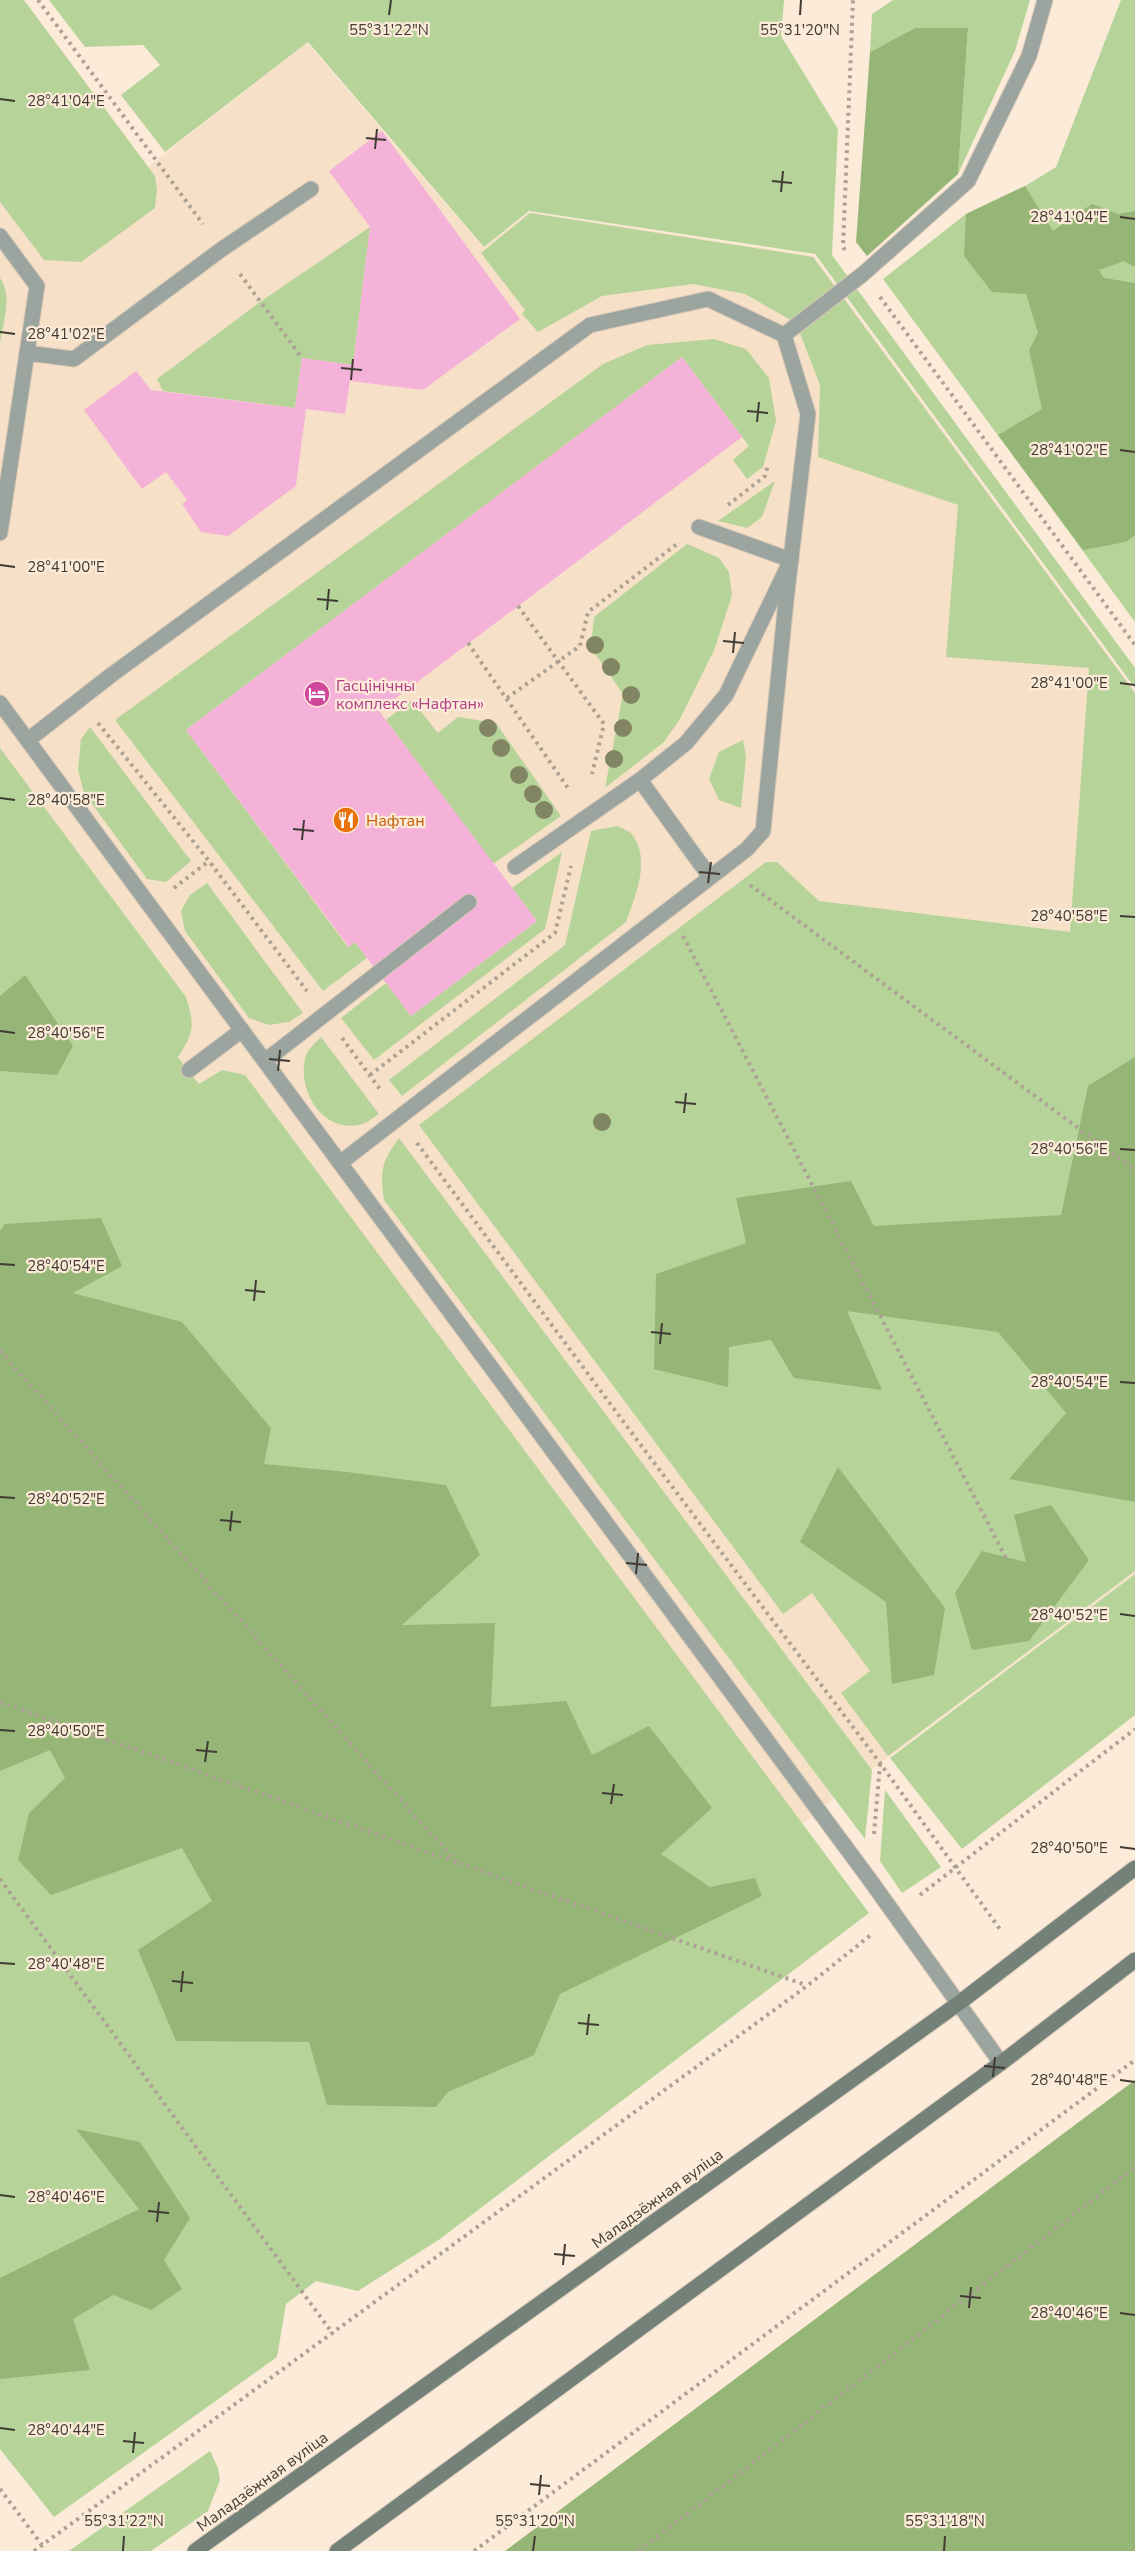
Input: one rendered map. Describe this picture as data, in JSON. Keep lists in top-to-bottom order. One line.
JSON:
{"streets":{"main road":["Маладзёжная вуліца"]},"places":{"hotel":["Гасцінічны комплекс «Нафтан»"],"restaurant":["Нафтан"]},"coordinates":["55°31'22\"N","55°31'20\"N","28°41'04\"E","28°41'02\"E","28°41'00\"E","28°40'58\"E","28°40'56\"E","28°40'54\"E","28°40'52\"E","28°40'50\"E","28°40'48\"E","28°40'46\"E","28°40'44\"E","55°31'18\"N"]}
